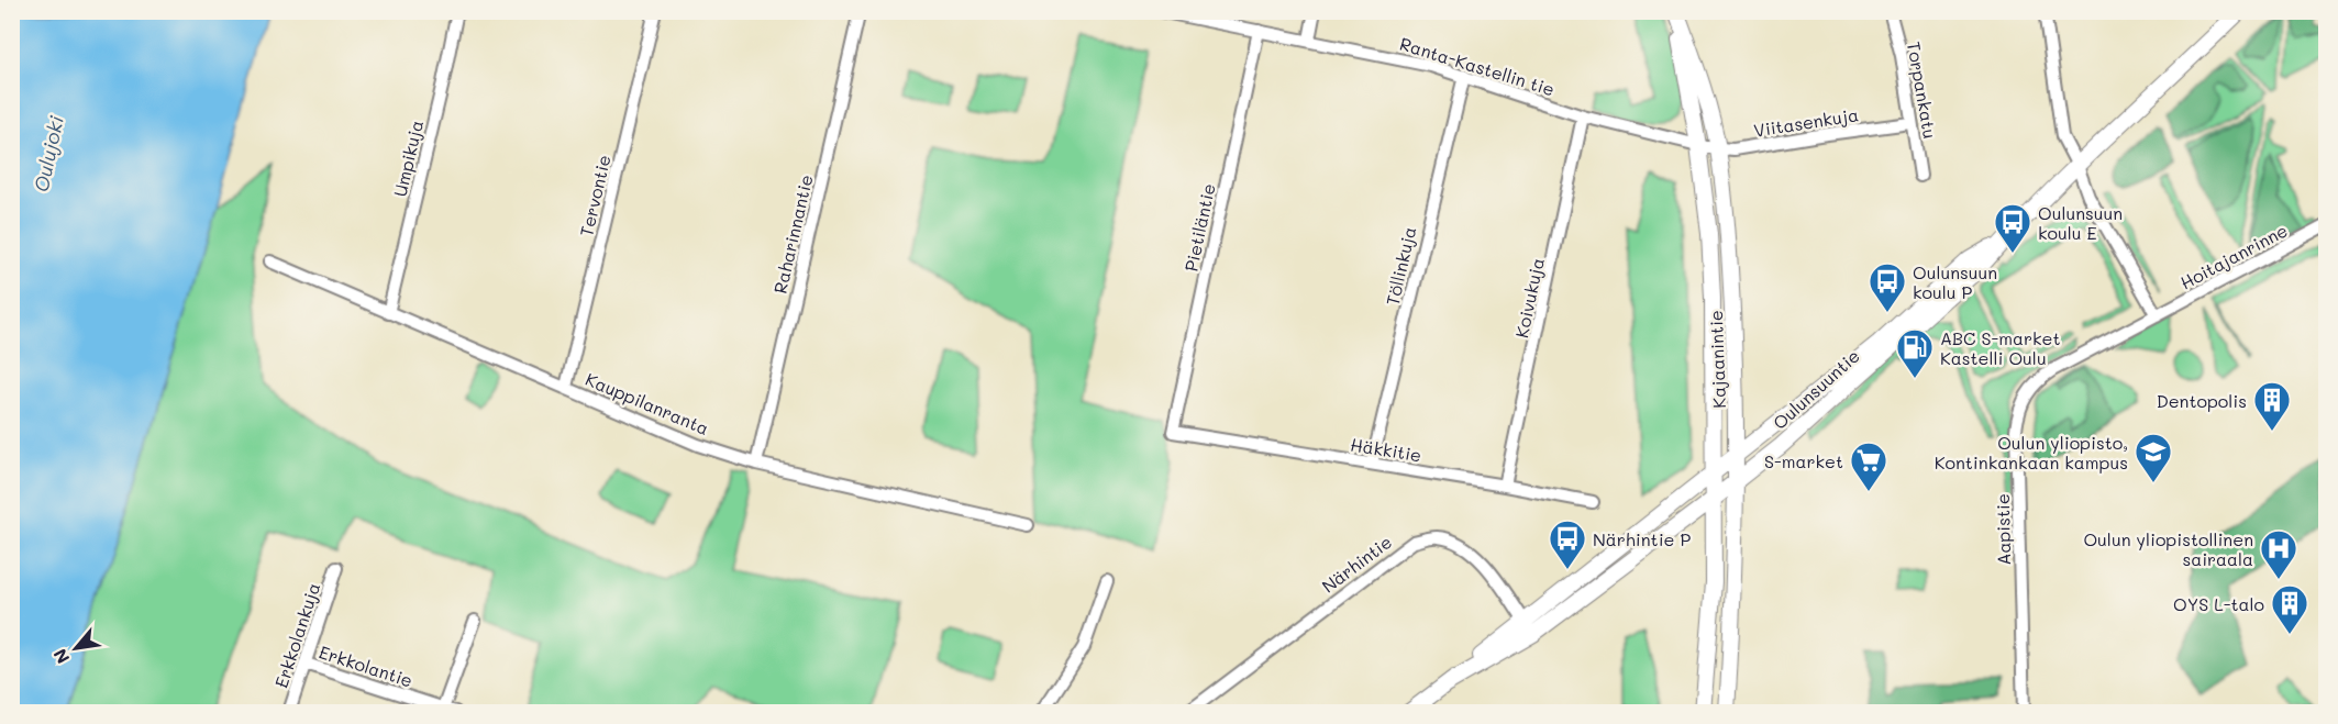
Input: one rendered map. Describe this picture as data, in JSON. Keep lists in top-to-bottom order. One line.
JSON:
{"streets":{"main road":["Kajaanintie","Oulunsuuntie"],"street":["Ranta-Kastellin tie","Torpankatu","Viitasenkuja","Umpikuja","Tervontie","Pietiläntie","Raharinnantie","Hoitajanrinne","Töllinkuja","Koivukuja","Kauppilanranta","Häkkitie","Aapistie","Närhintie","Erkkolankuja","Erkkolantie"]},"crossings":[["Ranta-Kastellin tie","Viitasenkuja"],["Ranta-Kastellin tie","Pietiläntie"],["Ranta-Kastellin tie","Töllinkuja"],["Ranta-Kastellin tie","Koivukuja"],["Ranta-Kastellin tie","Kajaanintie"],["Torpankatu","Viitasenkuja"],["Viitasenkuja","Kajaanintie"],["Umpikuja","Kauppilanranta"],["Tervontie","Kauppilanranta"],["Pietiläntie","Häkkitie"],["Raharinnantie","Kauppilanranta"],["Hoitajanrinne","Aapistie"],["Töllinkuja","Häkkitie"],["Koivukuja","Häkkitie"],["Kajaanintie","Oulunsuuntie"],["Oulunsuuntie","Närhintie"],["Erkkolankuja","Erkkolantie"]],"water":["Oulujoki"],"places":{"bus stop":["Oulunsuun koulu E","Oulunsuun koulu P","Närhintie P"],"fuel station":["ABC S-market Kastelli Oulu"],"building":["Dentopolis","OYS L-talo"],"school or university":["Oulun yliopisto, Kontinkankaan kampus"],"supermarket":["S-market"],"hospital":["Oulun yliopistollinen sairaala"]},"north":"bottom left"}
